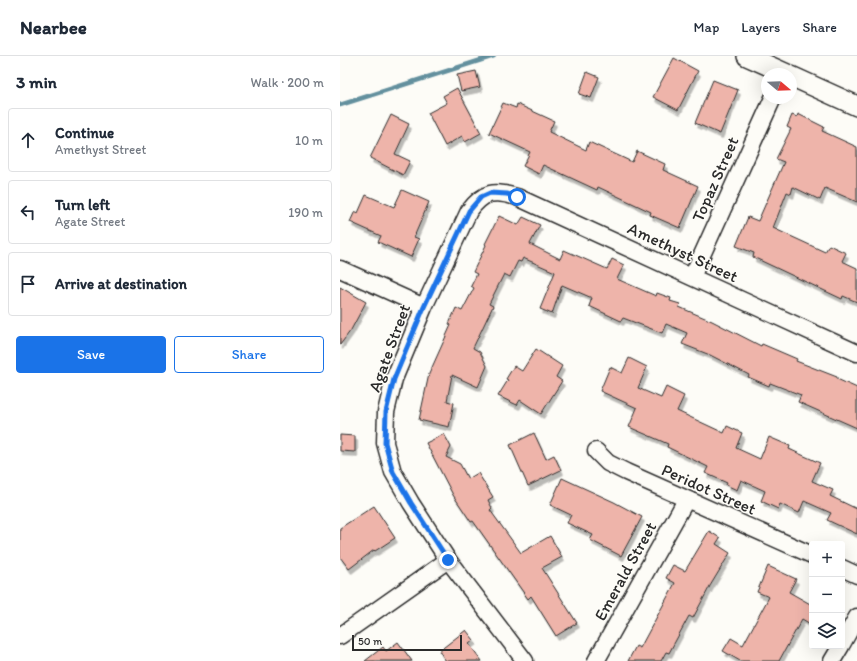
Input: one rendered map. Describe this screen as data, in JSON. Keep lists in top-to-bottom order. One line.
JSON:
{"streets":{"street":["Topaz Street","Amethyst Street","Agate Street","Peridot Street","Emerald Street"]},"crossings":[["Topaz Street","Amethyst Street"],["Amethyst Street","Agate Street"],["Peridot Street","Emerald Street"]],"scale_bar":"50 m","north":"right","page":{"header":"Nearbee","nav":["Map","Layers","Share"],"heading":["3 min","Walk · 200 m"],"list":[["Continue","Amethyst Street","10 m"],["Turn left","Agate Street","190 m"],"Arrive at destination"],"buttons":["Save","Share"],"map_buttons":["+","−"],"scale":"50 m"}}
